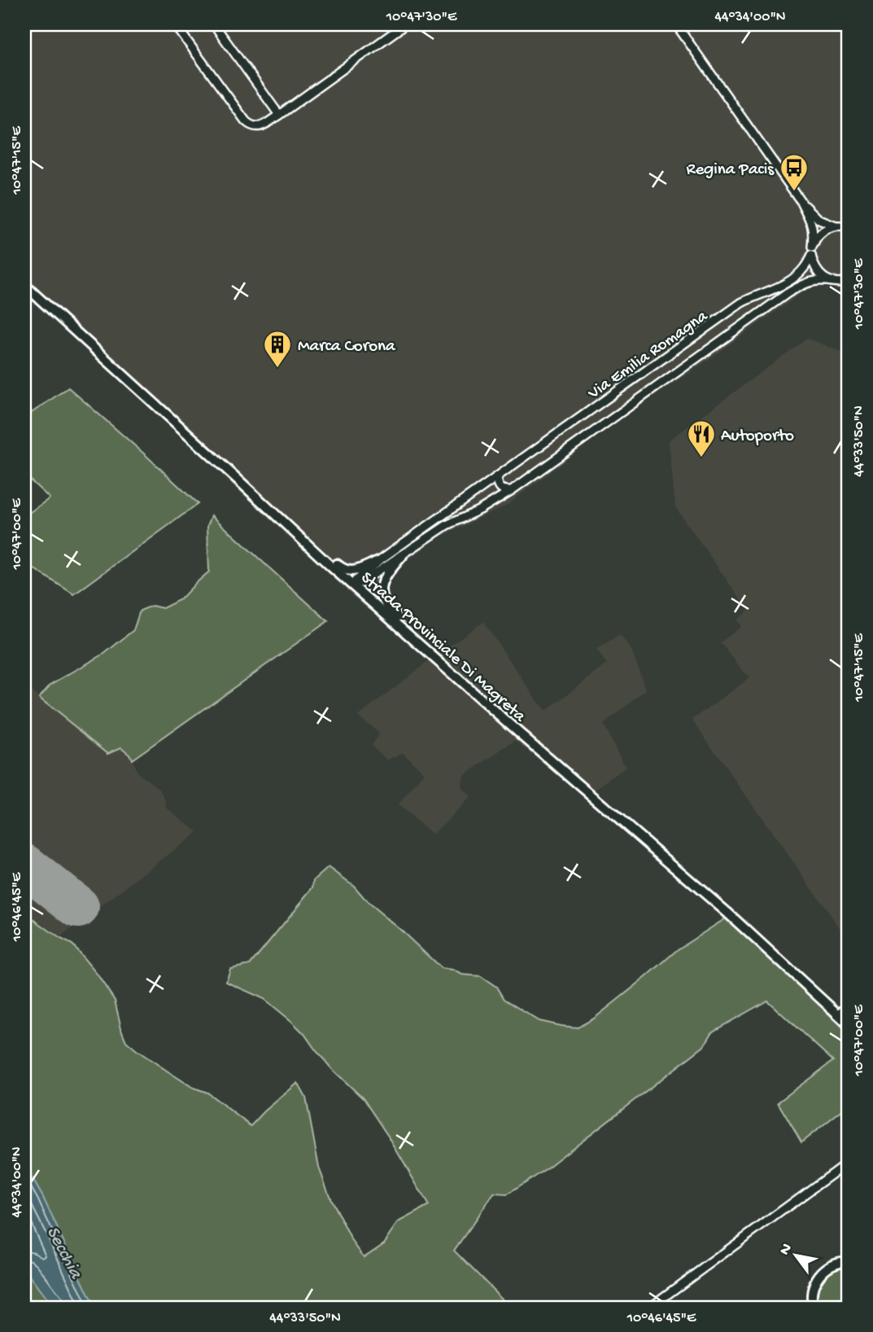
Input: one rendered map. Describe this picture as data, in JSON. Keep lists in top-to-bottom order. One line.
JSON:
{"streets":{"main road":["Strada Provinciale Di Magreta"],"street":["Via Emilia Romagna"]},"crossings":[["Via Emilia Romagna","Strada Provinciale Di Magreta"]],"water":["Secchia"],"places":{"bus stop":["Regina Pacis"],"building":["Marca Corona"],"restaurant":["Autoporto"]},"north":"top left","coordinates":["10°47'30\"E","44°34'00\"N","10°47'15\"E","44°33'50\"N","10°47'00\"E","10°46'45\"E"]}
